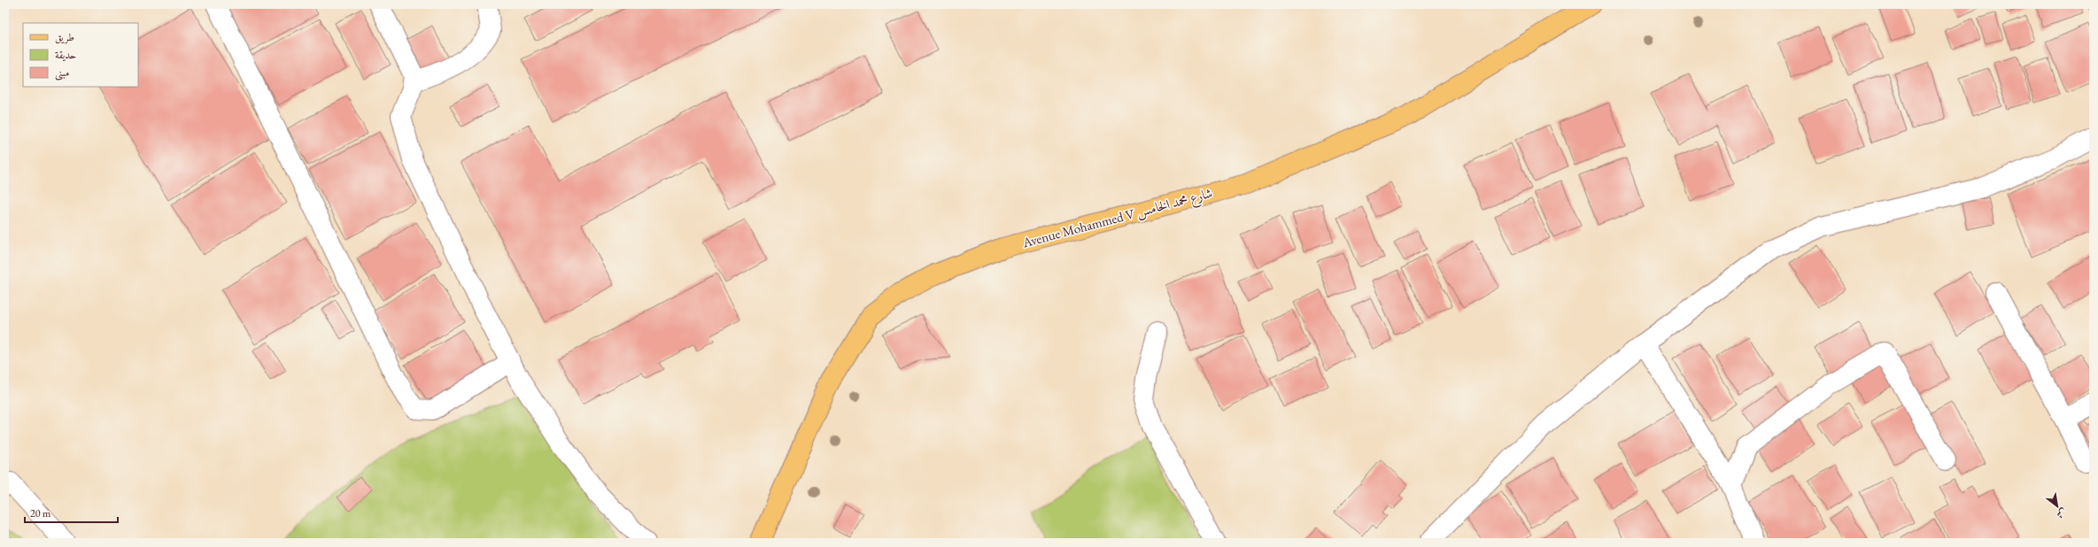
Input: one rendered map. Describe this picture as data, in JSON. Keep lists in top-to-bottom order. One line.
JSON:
{"streets":{"main road":["Avenue Mohammed V شارع محمد الخامس"]},"legend":["طريق","حديقة","مبنى"],"scale_bar":"20 m","north":"bottom right"}
